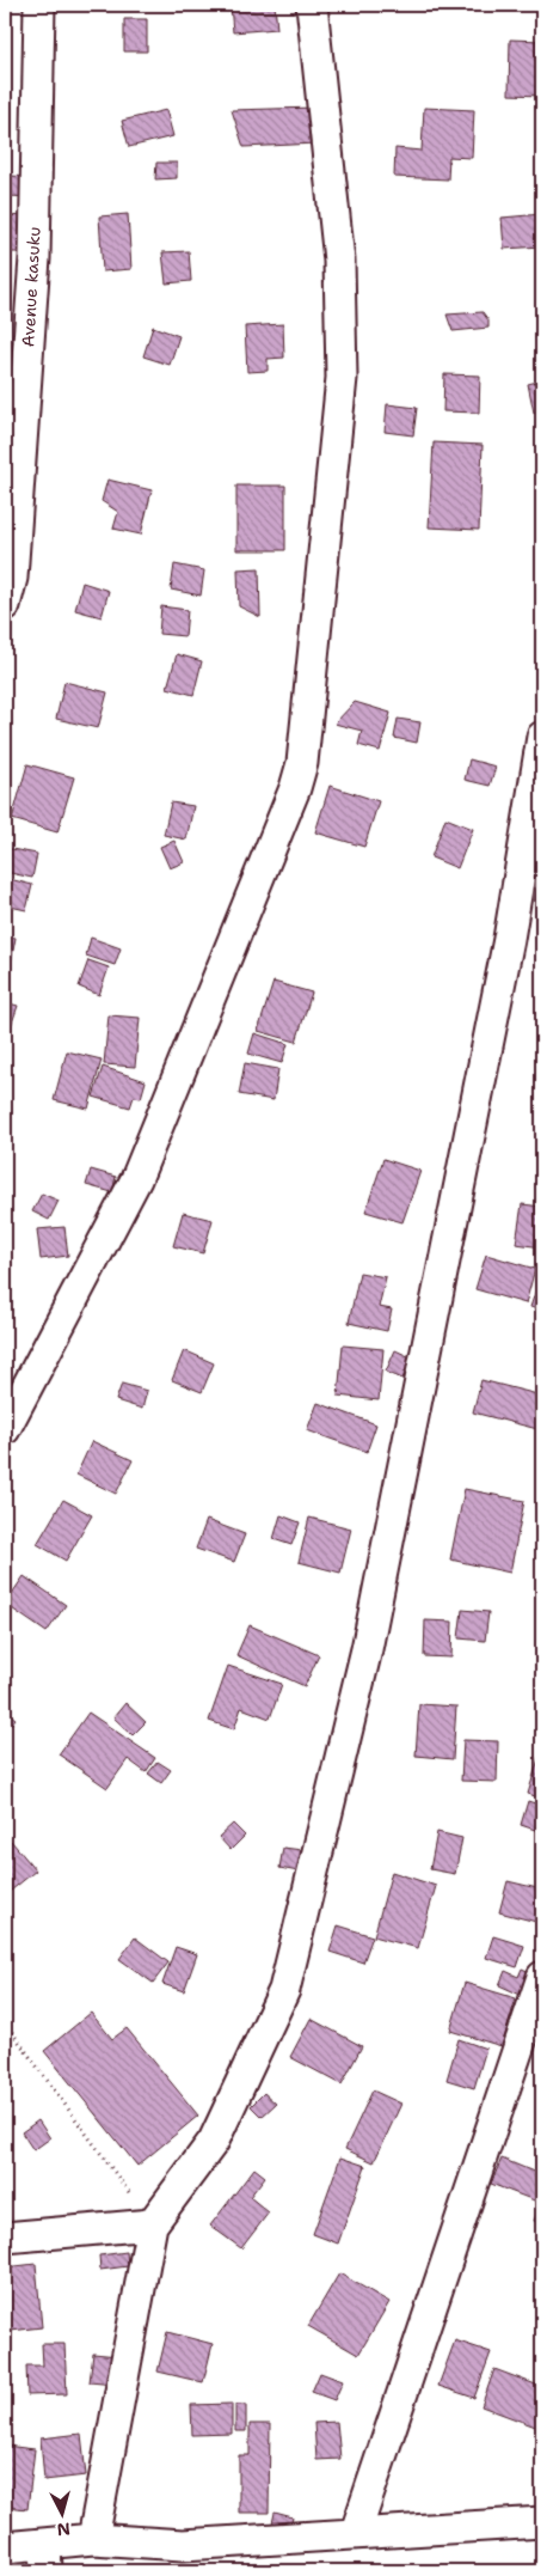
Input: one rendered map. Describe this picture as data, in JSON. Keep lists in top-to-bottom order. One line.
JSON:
{"streets":{"street":["Avenue kasuku"]},"north":"bottom"}
